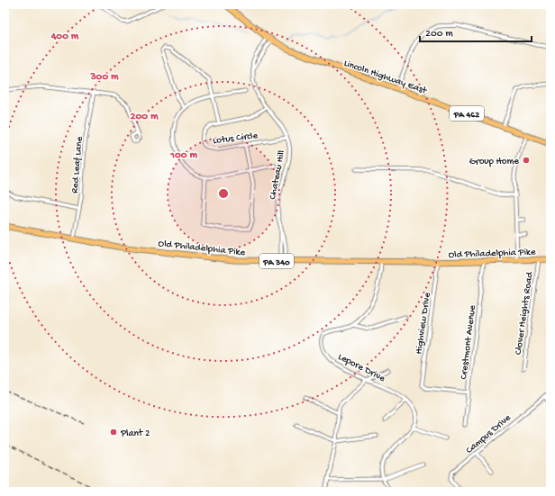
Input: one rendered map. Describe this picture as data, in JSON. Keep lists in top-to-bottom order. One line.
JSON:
{"streets":{"main road":["Lincoln Highway East","PA 462","Old Philadelphia Pike","PA 340"],"street":["Lotus Circle","Red Leaf Lane","Chateau Hill","Clover Heights Road","Highview Drive","Crestmont Avenue","Lepore Drive","Campus Drive"]},"crossings":[["Lincoln Highway East","Chateau Hill"],["Lotus Circle","Chateau Hill"],["Red Leaf Lane","Old Philadelphia Pike"],["Chateau Hill","Old Philadelphia Pike"],["Old Philadelphia Pike","Clover Heights Road"],["Old Philadelphia Pike","Highview Drive"],["Old Philadelphia Pike","Crestmont Avenue"],["Old Philadelphia Pike","Lepore Drive"],["Highview Drive","Crestmont Avenue"]],"places":["Group Home","Plant 2"],"scale_bar":"200 m","rings":["400 m","300 m","200 m","100 m"]}
